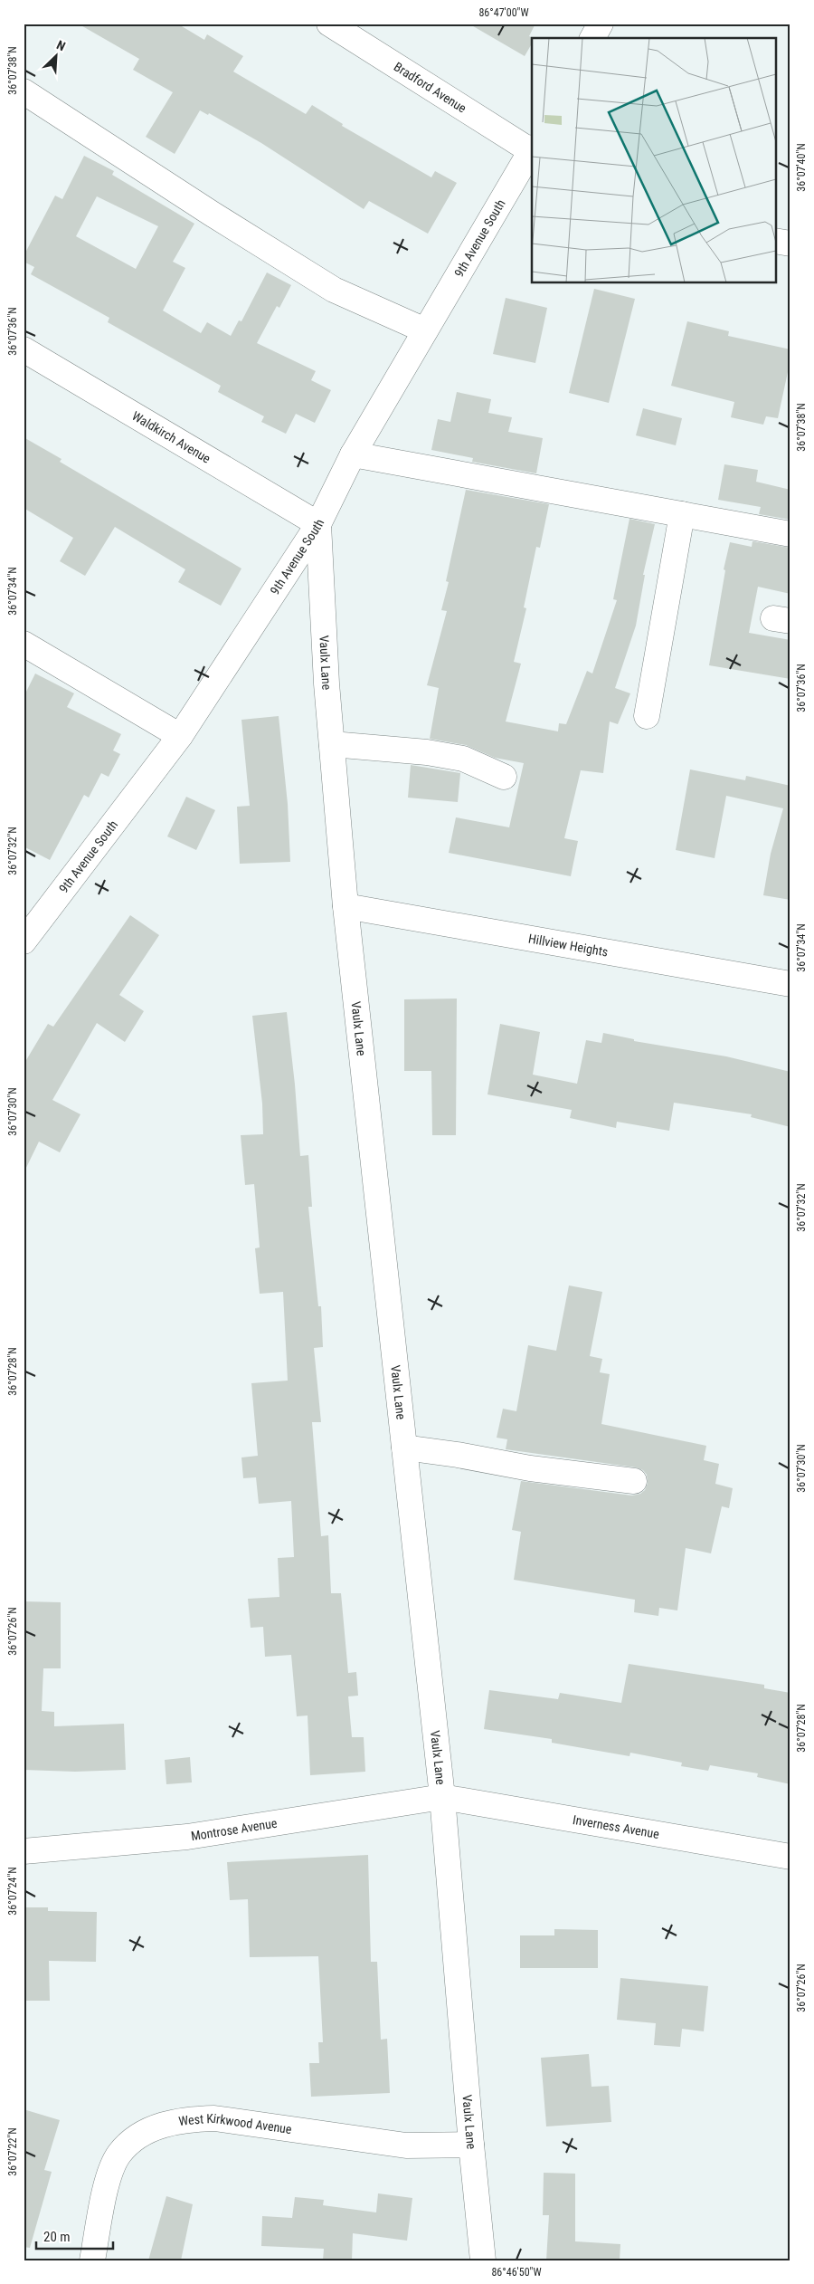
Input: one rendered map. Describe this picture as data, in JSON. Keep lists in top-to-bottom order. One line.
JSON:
{"streets":{"street":["Bradford Avenue","9th Avenue South","Waldkirch Avenue","Vaulx Lane","Hillview Heights","Inverness Avenue","Montrose Avenue","West Kirkwood Avenue"]},"crossings":[["Bradford Avenue","9th Avenue South"],["9th Avenue South","Waldkirch Avenue"],["9th Avenue South","Vaulx Lane"],["Waldkirch Avenue","Vaulx Lane"],["Vaulx Lane","Hillview Heights"],["Vaulx Lane","Inverness Avenue"],["Vaulx Lane","Montrose Avenue"],["Vaulx Lane","West Kirkwood Avenue"],["Inverness Avenue","Montrose Avenue"]],"scale_bar":"20 m","north":"top right","coordinates":["86°47'00\"W","36°07'38\"N","36°07'40\"N","36°07'36\"N","36°07'34\"N","36°07'32\"N","36°07'30\"N","36°07'28\"N","36°07'26\"N","36°07'24\"N","36°07'22\"N","86°46'50\"W"]}
